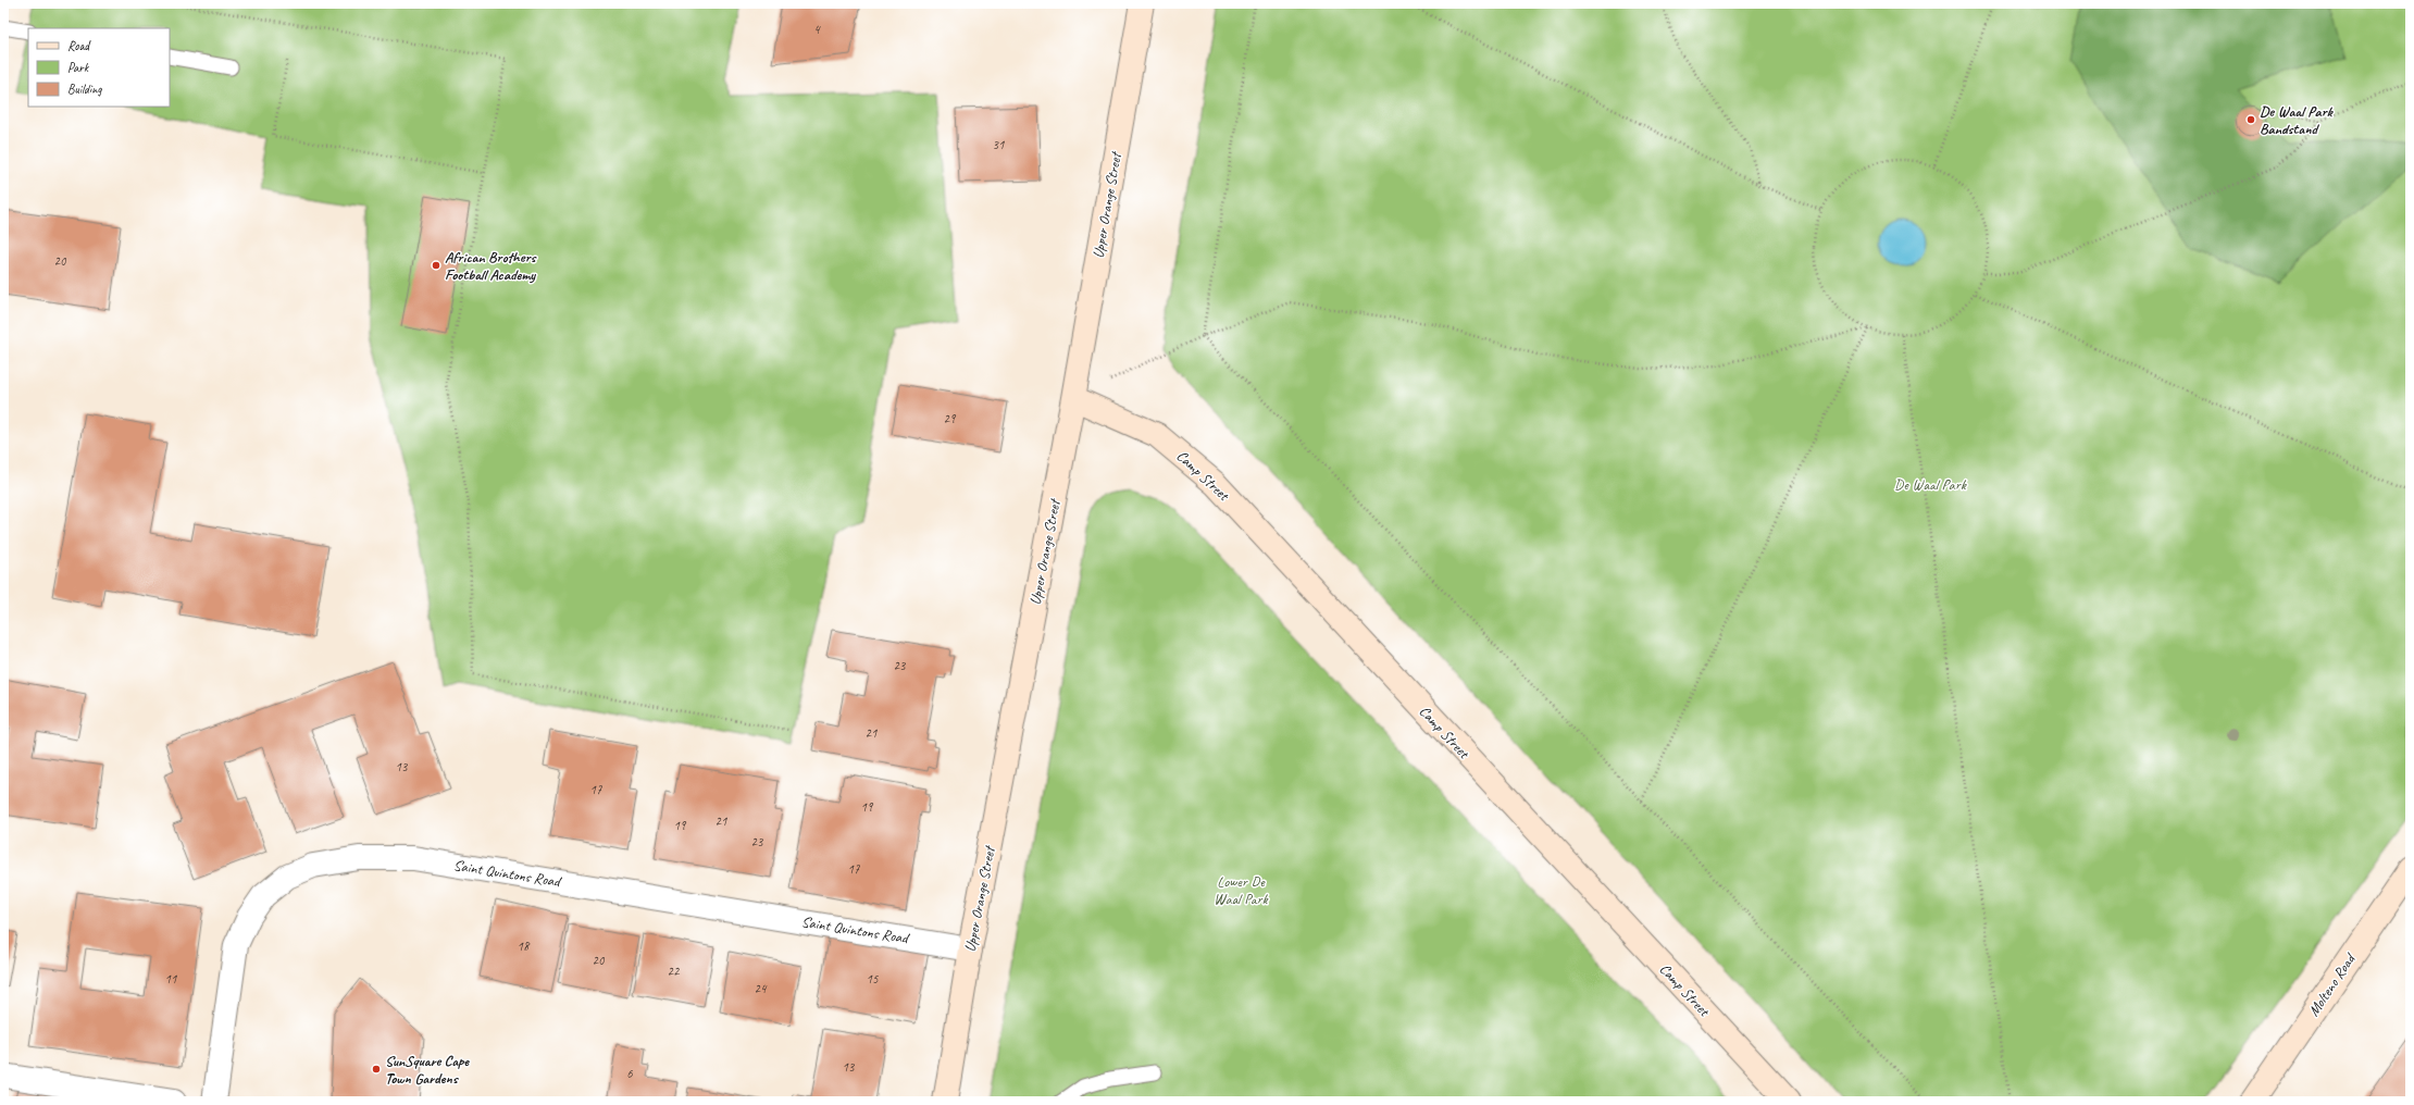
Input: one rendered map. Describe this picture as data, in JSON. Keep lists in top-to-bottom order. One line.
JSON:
{"streets":{"street":["Upper Orange Street","Camp Street","Saint Quintons Road","Molteno Road"]},"crossings":[["Upper Orange Street","Camp Street"],["Upper Orange Street","Saint Quintons Road"]],"parks":["De Waal Park","Lower De Waal Park"],"places":["De Waal Park Bandstand","African Brothers Football Academy","SunSquare Cape Town Gardens"],"house_numbers":["4","31","20","29","23","21","13","17","19","21","19","23","17","18","20","22","11","15","24","13","6"],"legend":["Road","Park","Building"]}
